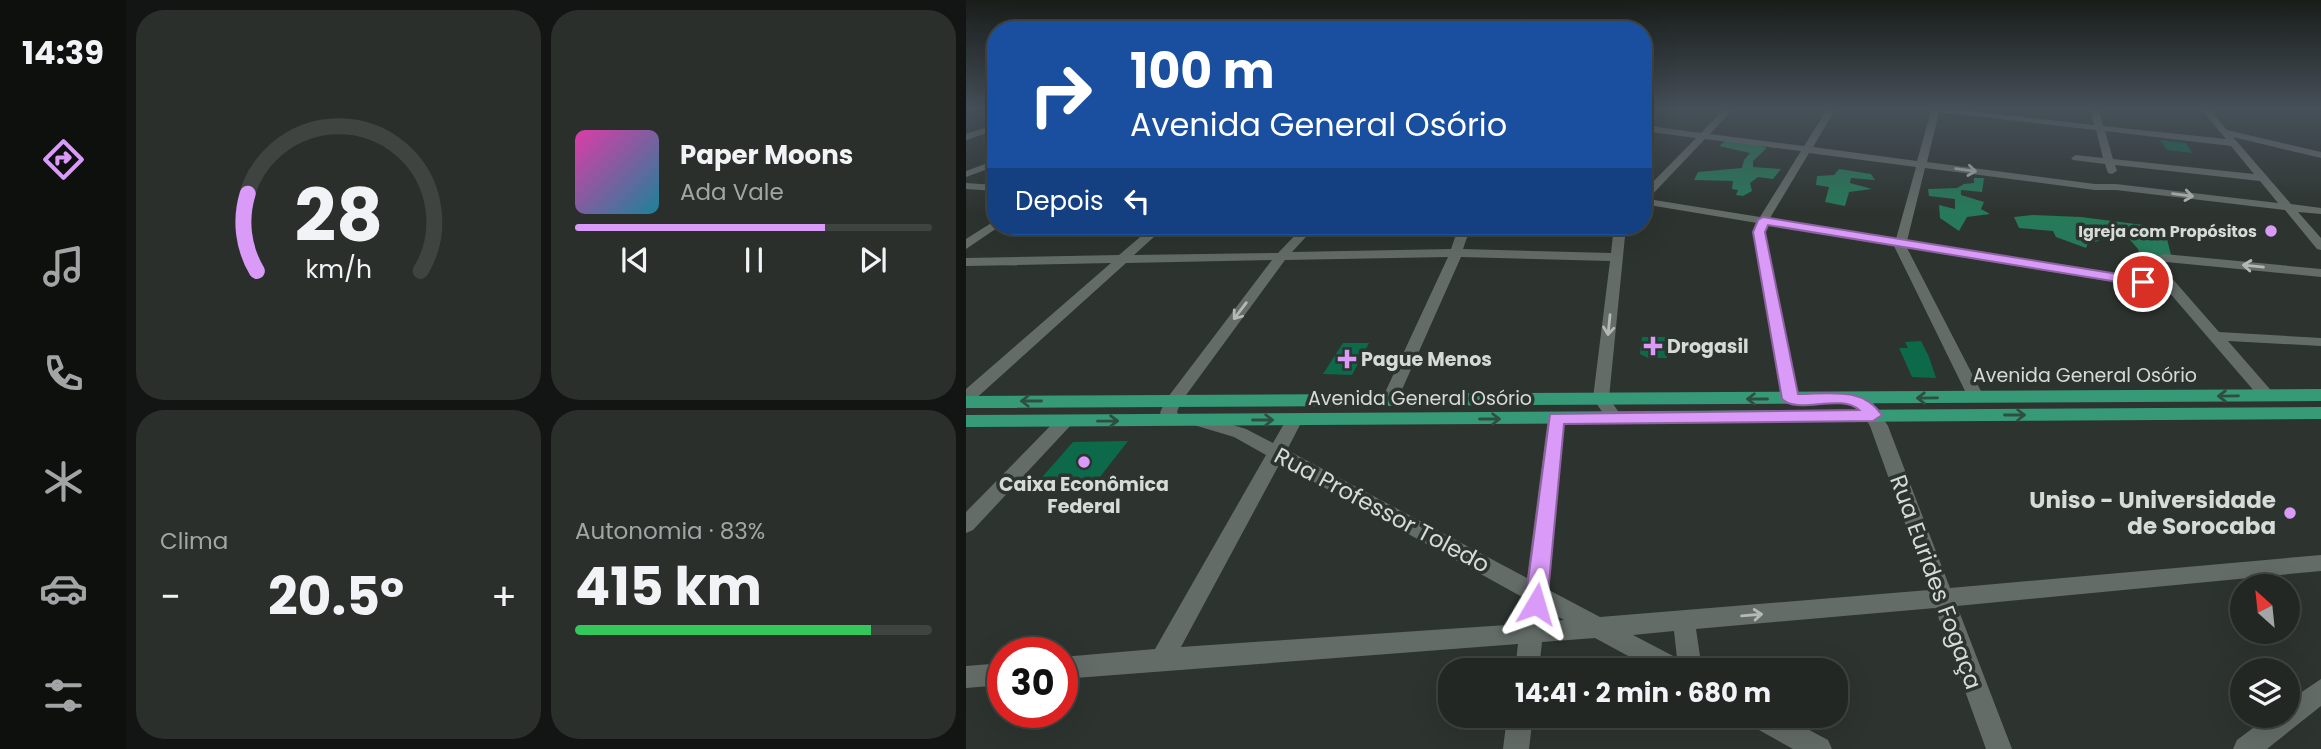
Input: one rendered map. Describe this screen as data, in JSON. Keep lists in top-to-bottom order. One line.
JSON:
{"streets":{"main road":["Avenida General Osório"],"street":["Rua Professor Toledo","Rua Eurides Fogaça"]},"crossings":[["Avenida General Osório","Rua Professor Toledo"],["Avenida General Osório","Rua Eurides Fogaça"]],"places":{"other":["Igreja com Propósitos","Caixa Econômica Federal","Uniso - Universidade de Sorocaba"],"health":["Drogasil","Pague Menos"]},"north":"top left","page":{"tabs":"14:39","turn":["100 m","Avenida General Osório"],"song":["Paper Moons","Ada Vale"],"then":"Depois","tile":["Clima",["Autonomia · 83%","415 km"]],"heat":["−","20.5°","+"],"limit":"30","trip":"14:41 · 2 min · 680 m","gauge":["28","km/h"]}}
